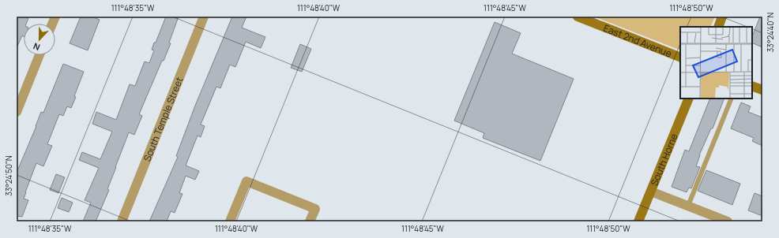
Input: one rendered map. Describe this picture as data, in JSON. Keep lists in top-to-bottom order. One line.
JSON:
{"streets":{"street":["East 2nd Avenue","South Temple Street","South Horne"]},"north":"bottom","coordinates":["111°48'35\"W","111°48'40\"W","111°48'45\"W","111°48'50\"W","33°24'40\"N","33°24'50\"N"]}
